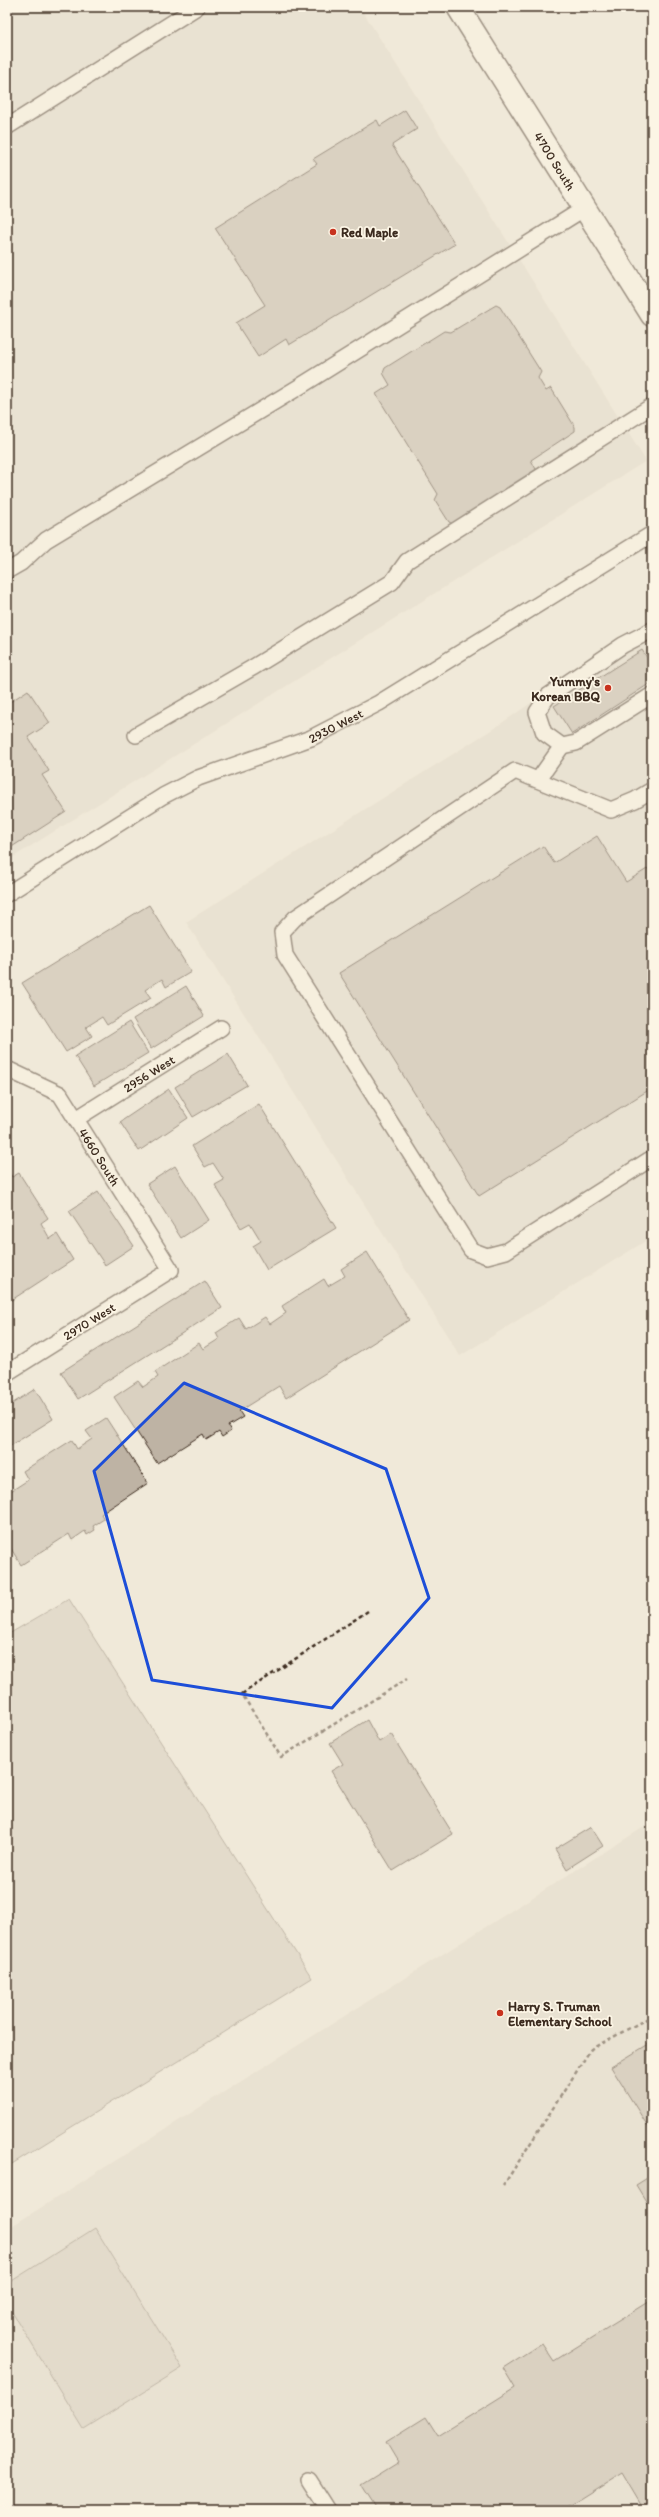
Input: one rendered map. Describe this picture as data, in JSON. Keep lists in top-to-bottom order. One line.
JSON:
{"streets":{"main road":["4700 South"],"lane":["2930 West","2956 West","4660 South","2970 West"]},"crossings":[["2956 West","4660 South"],["4660 South","2970 West"]],"places":["Red Maple","Yummy's Korean BBQ","Harry S. Truman Elementary School"]}
